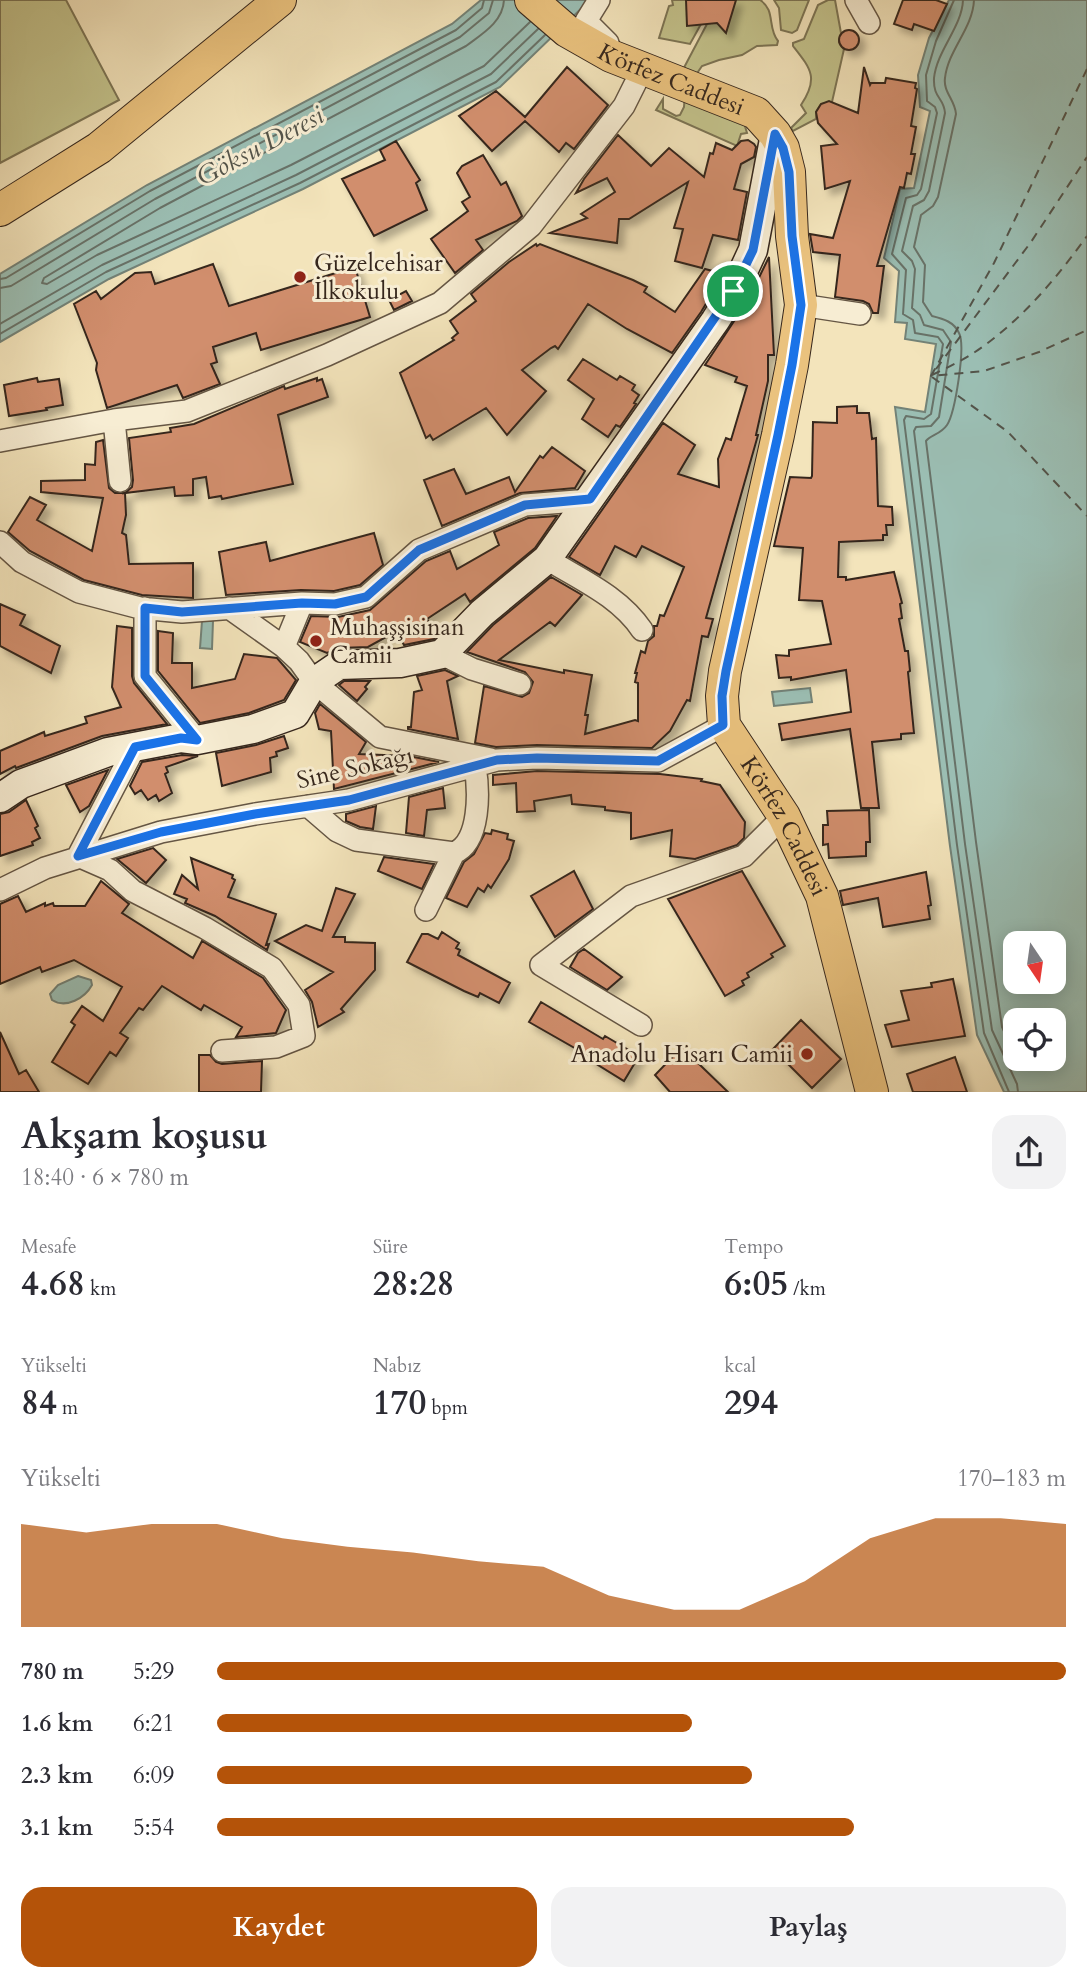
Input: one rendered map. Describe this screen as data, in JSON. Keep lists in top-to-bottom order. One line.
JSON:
{"streets":{"main road":["Körfez Caddesi"],"street":["Sine Sokağı"]},"crossings":[["Körfez Caddesi","Sine Sokağı"]],"water":["Göksu Deresi"],"places":["Güzelcehisar İlkokulu","Muhaşşisinan Camii","Anadolu Hisarı Camii"],"north":"bottom","page":{"heading":["Akşam koşusu","18:40 · 6 × 780 m"],"stats":[["Mesafe","4.68 km"],["Süre","28:28"],["Tempo","6:05 /km"],["Yükselti","84 m"],["Nabız","170 bpm"],["kcal","294"]],"chart":["Yükselti","170–183 m"],"list":[{"name":"780 m","note":"5:29"},{"name":"1.6 km","note":"6:21"},{"name":"2.3 km","note":"6:09"},{"name":"3.1 km","note":"5:54"}],"buttons":["Kaydet","Paylaş"]}}
